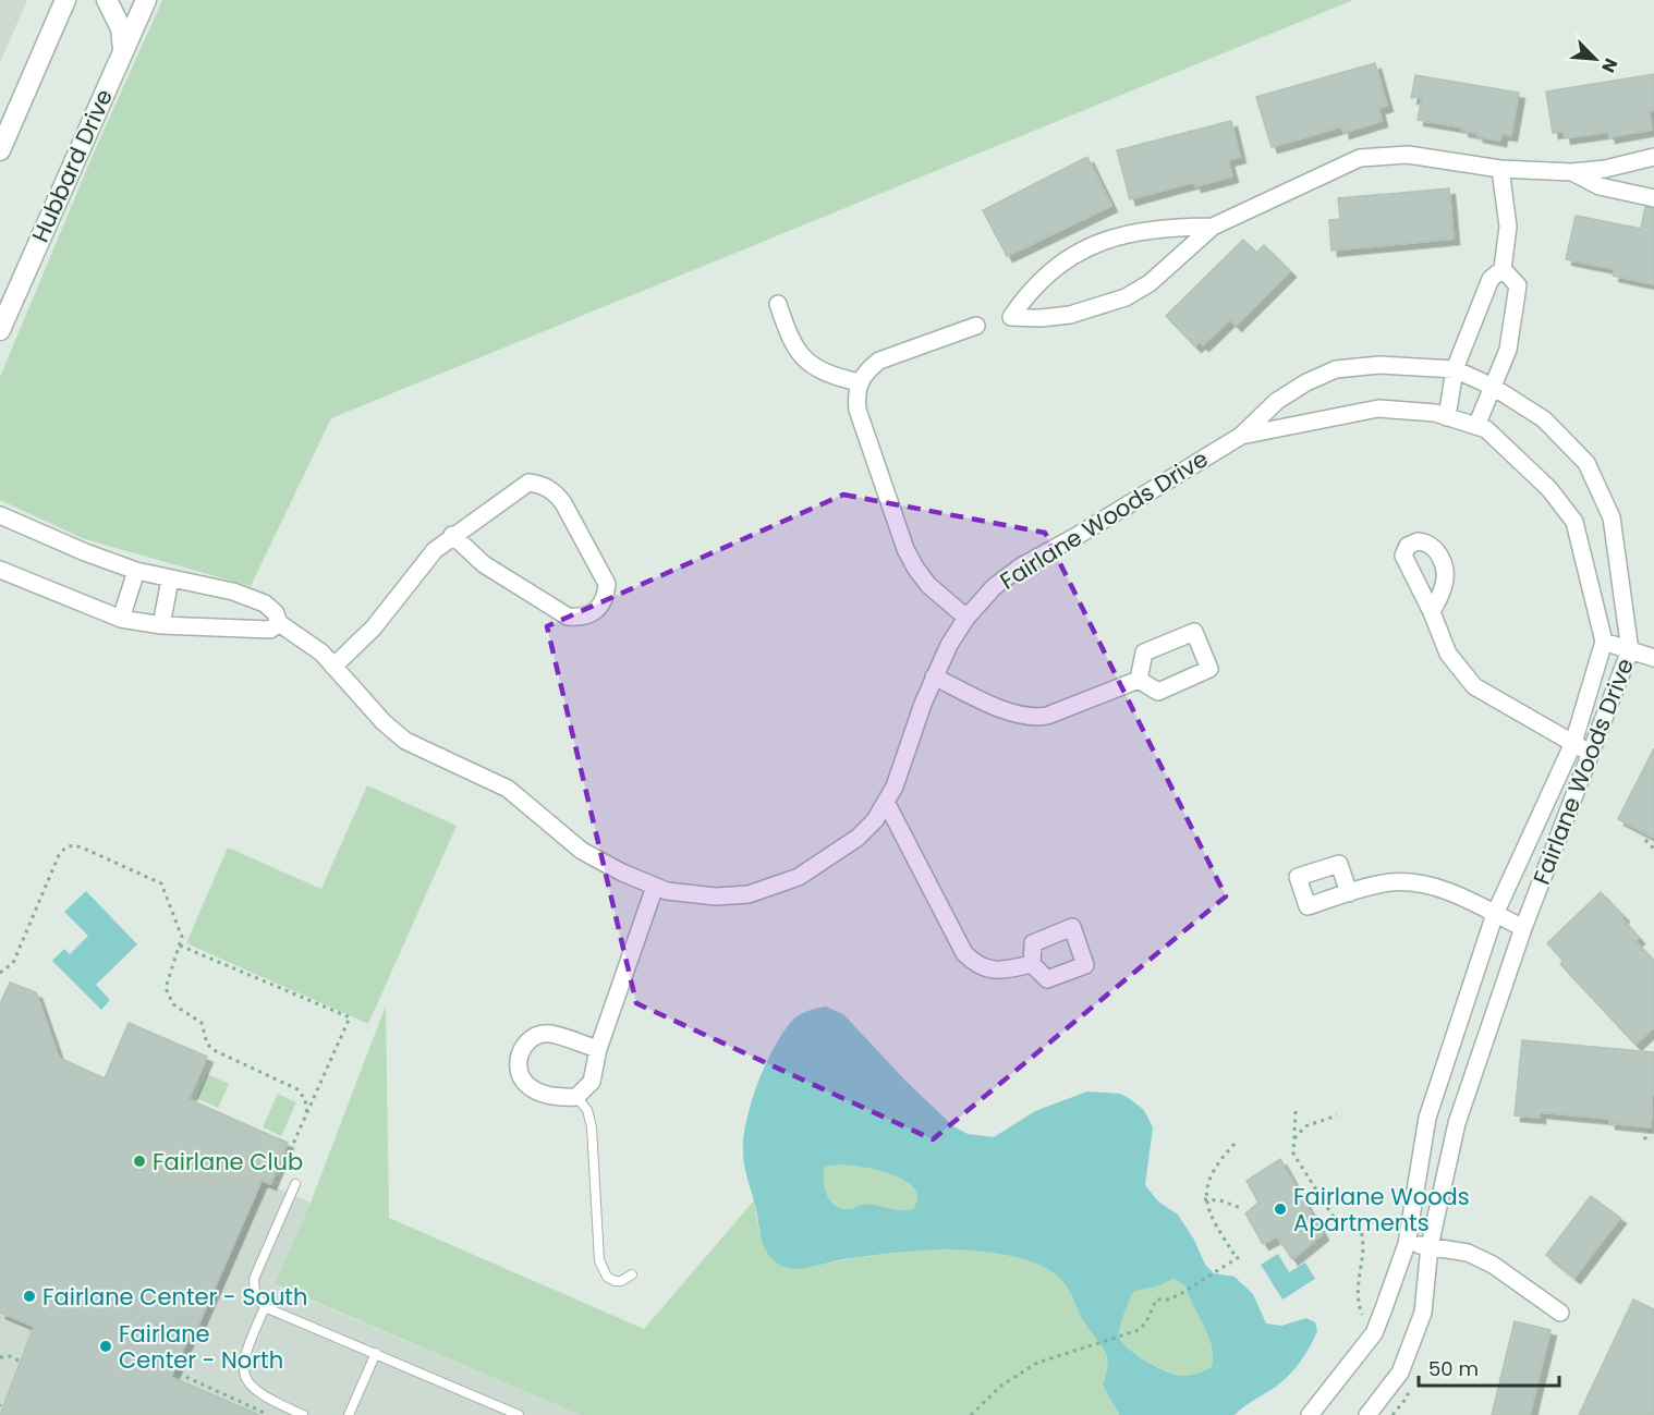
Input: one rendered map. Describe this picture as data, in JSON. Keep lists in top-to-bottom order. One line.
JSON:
{"streets":{"street":["Hubbard Drive","Fairlane Woods Drive"]},"places":["Fairlane Club","Fairlane Woods Apartments","Fairlane Center - South","Fairlane Center - North"],"scale_bar":"50 m","north":"bottom right"}
